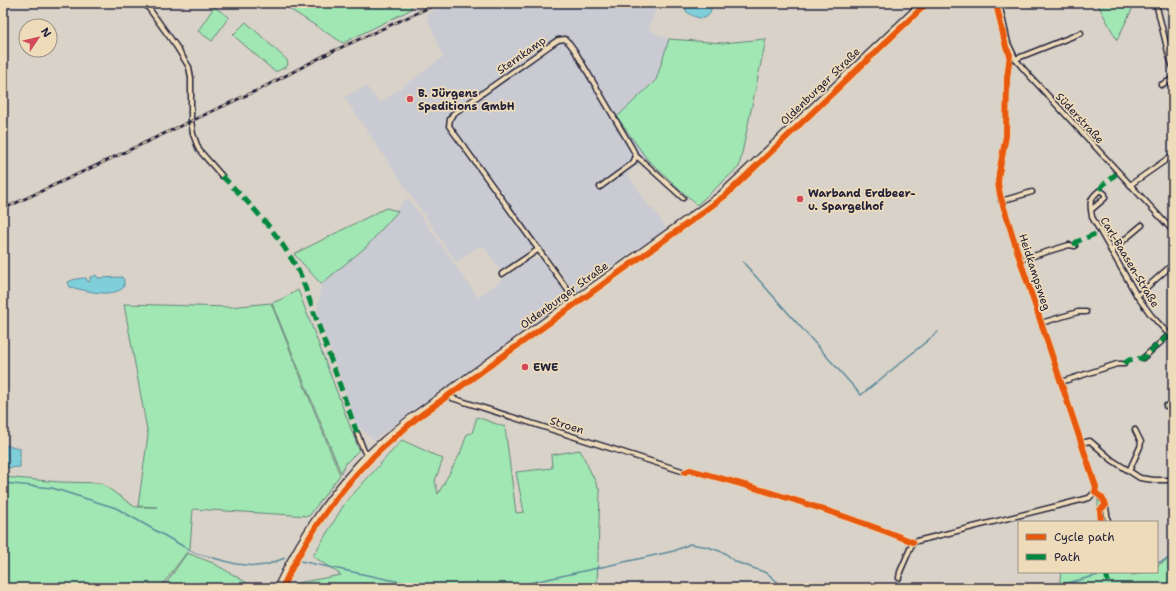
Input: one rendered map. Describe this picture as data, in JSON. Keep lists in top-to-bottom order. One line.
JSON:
{"streets":{"main road":["Oldenburger Straße"],"street":["Sternkamp","Süderstraße","Carl-Baasen-Straße","Heidkampsweg","Stroen"]},"crossings":[["Sternkamp","Oldenburger Straße"],["Oldenburger Straße","Stroen"],["Süderstraße","Heidkampsweg"]],"places":["B. Jürgens Speditions GmbH","Warband Erdbeer- u. Spargelhof","EWE"],"legend":["Cycle path","Path"],"north":"top right"}
